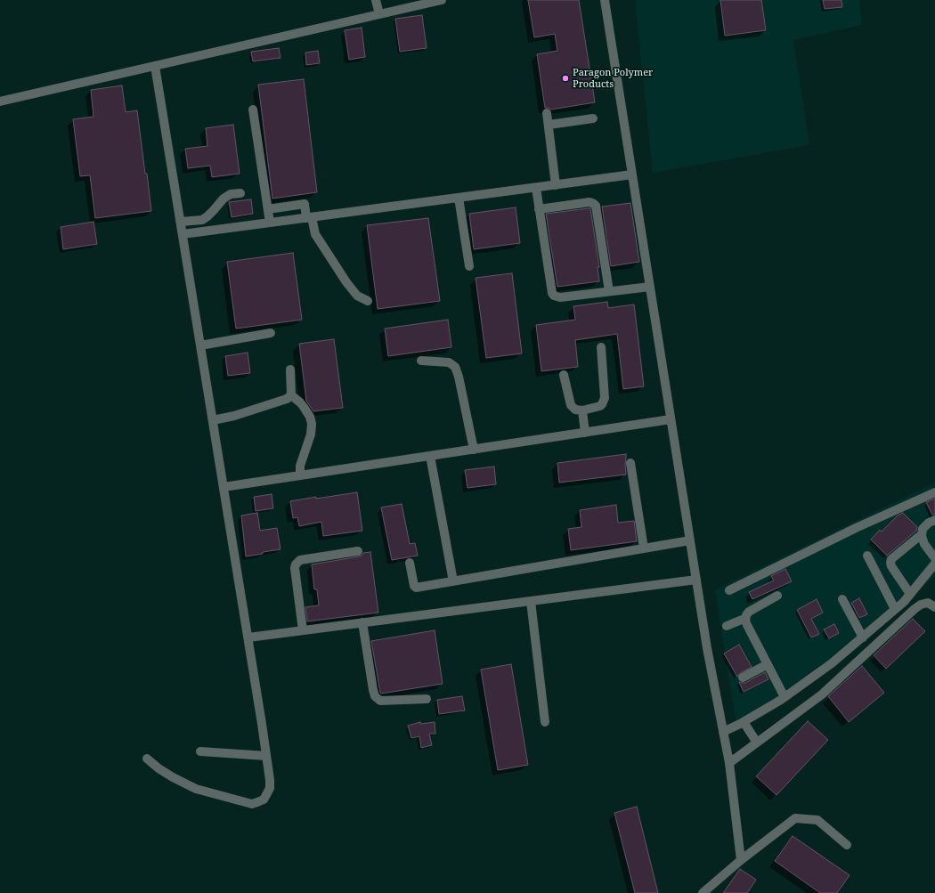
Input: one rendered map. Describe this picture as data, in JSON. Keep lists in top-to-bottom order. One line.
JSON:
{"places":["Paragon Polymer Products"]}
